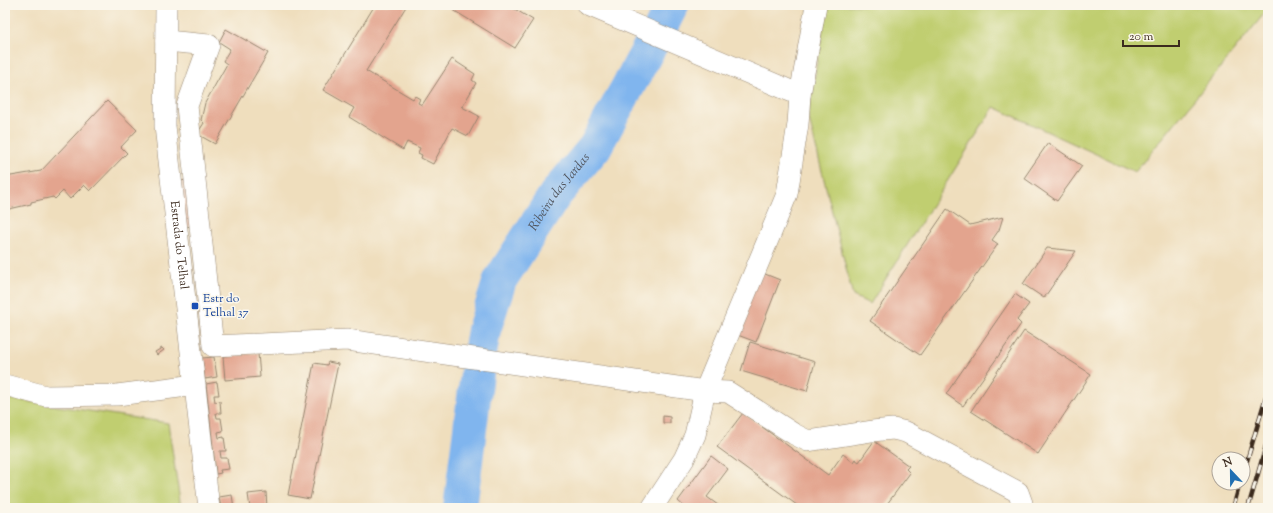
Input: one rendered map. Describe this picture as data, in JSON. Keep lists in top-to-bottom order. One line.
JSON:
{"streets":{"street":["Estrada do Telhal"]},"water":["Ribeira das Jardas"],"places":{"transit":["Estr do Telhal 37"]},"scale_bar":"20 m","north":"top"}
